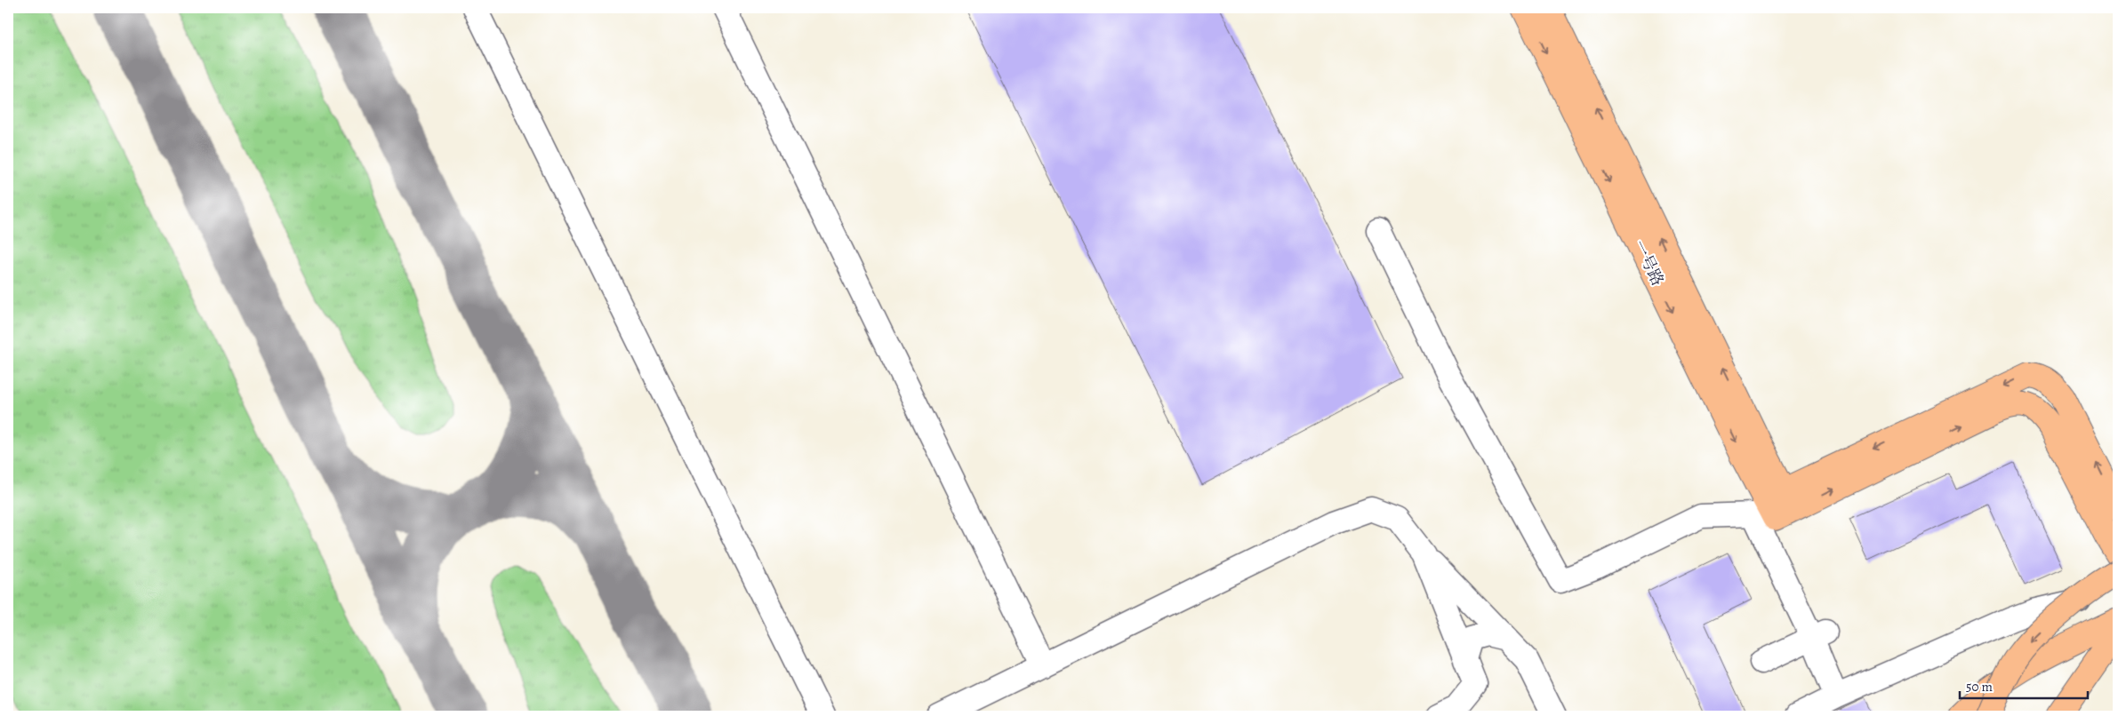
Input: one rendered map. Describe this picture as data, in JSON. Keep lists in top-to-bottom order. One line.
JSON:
{"streets":{"main road":["一号路"]},"scale_bar":"50 m"}
